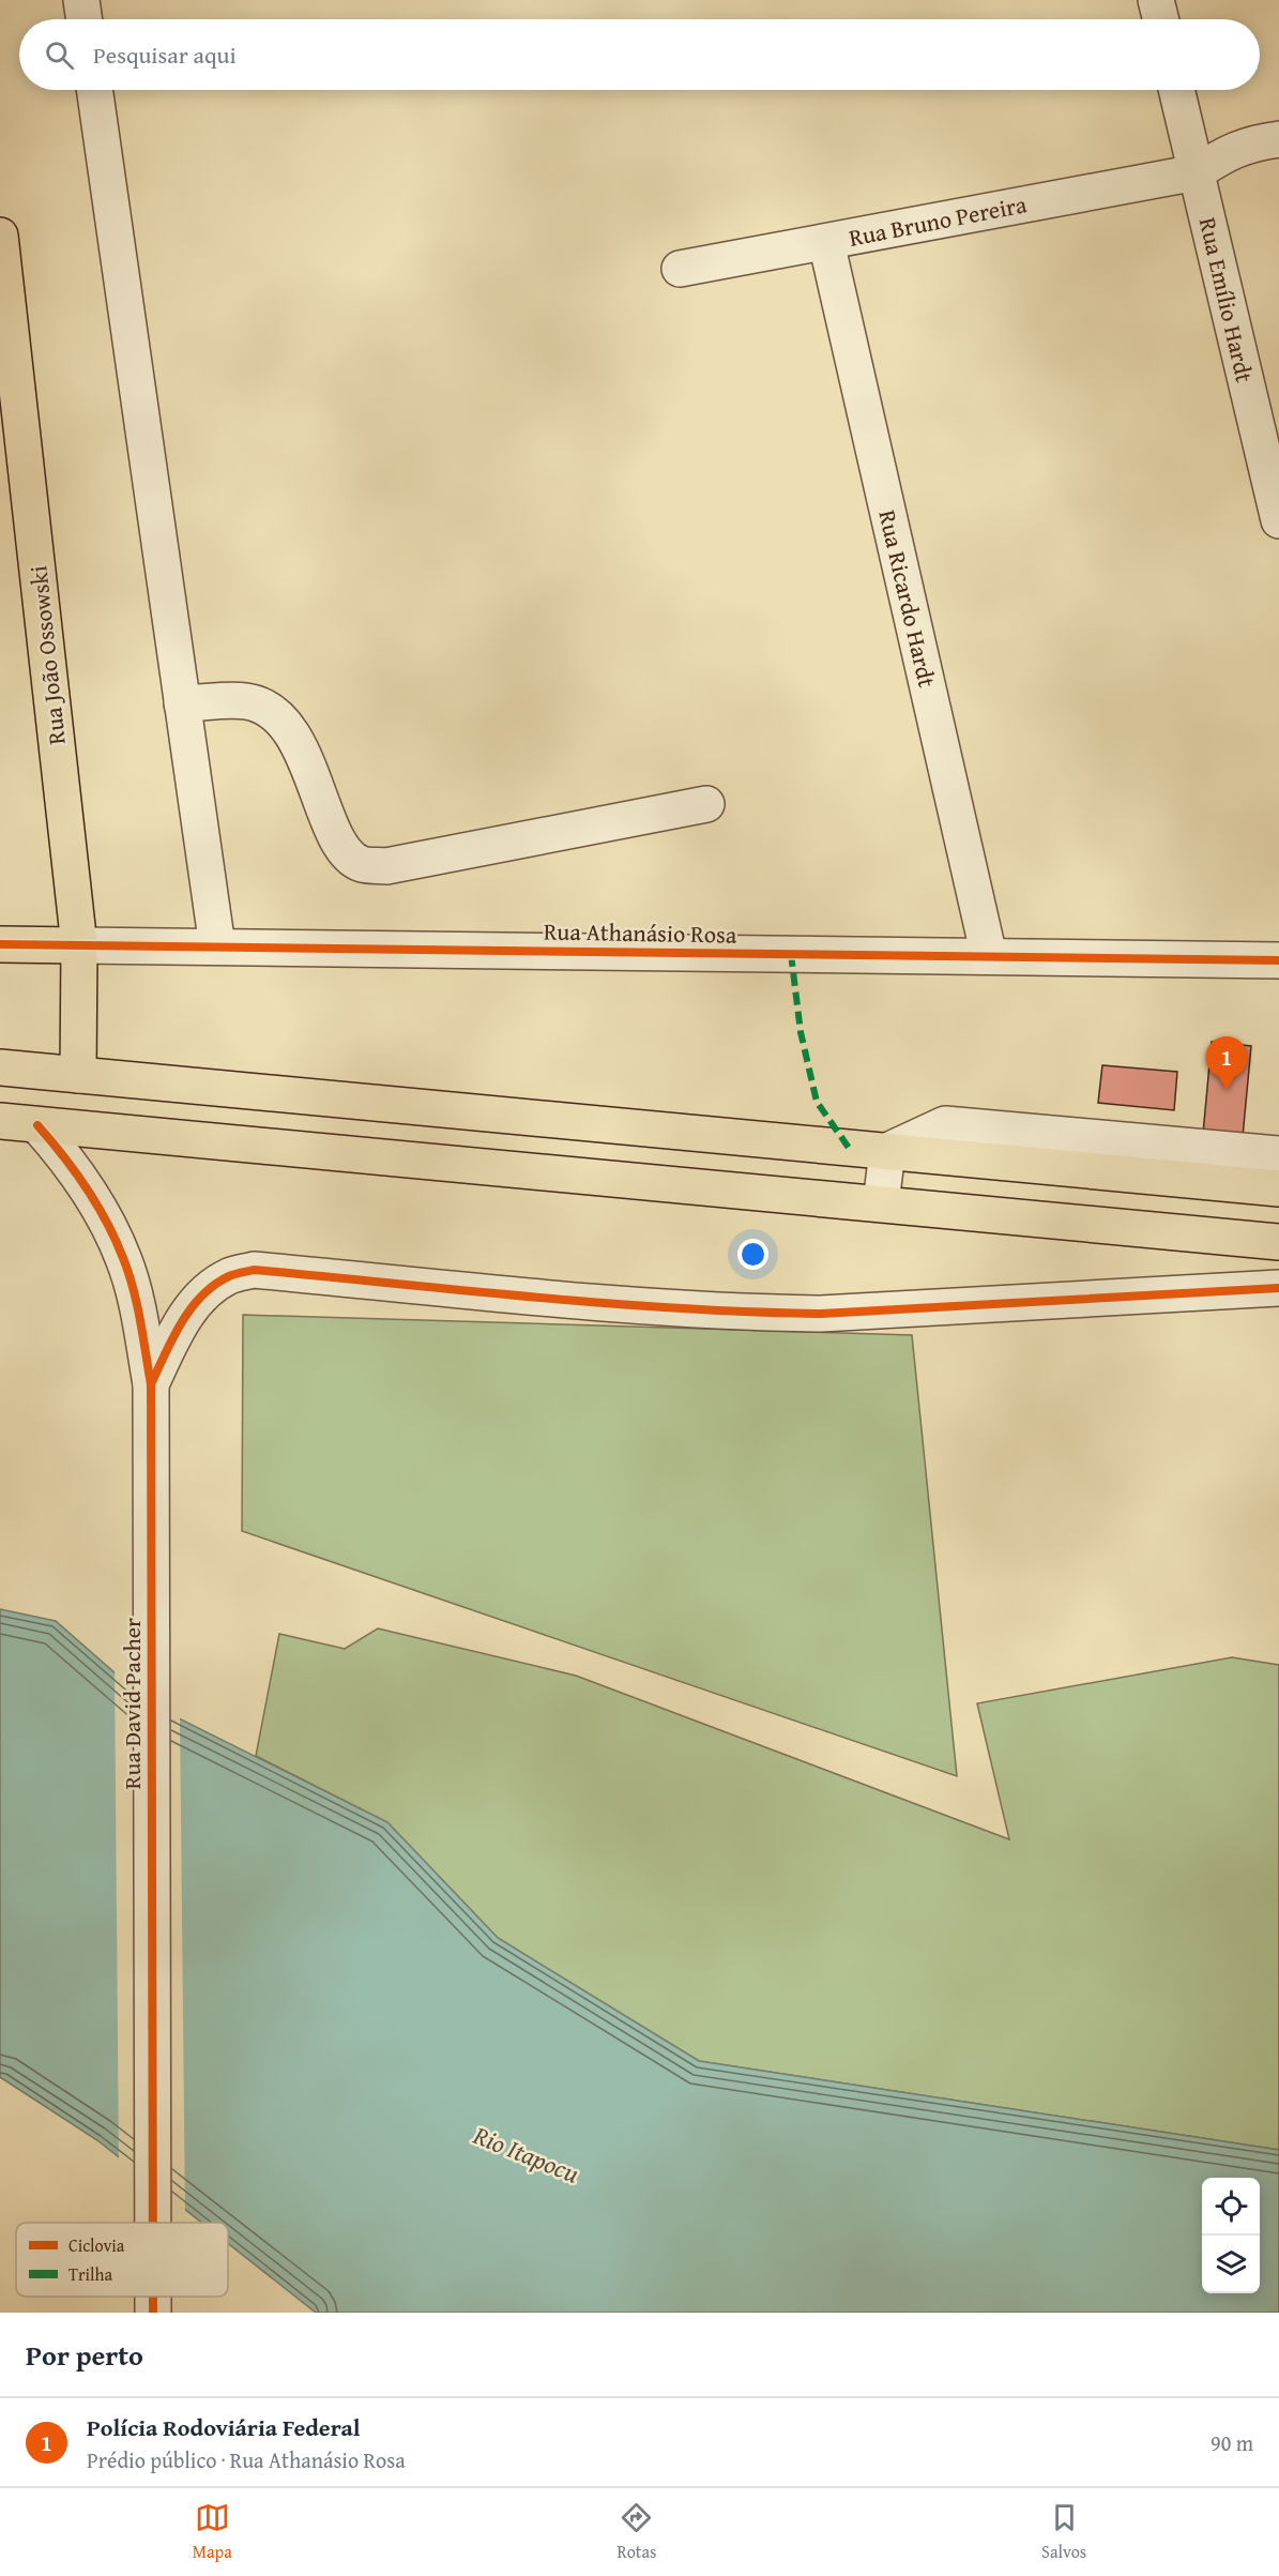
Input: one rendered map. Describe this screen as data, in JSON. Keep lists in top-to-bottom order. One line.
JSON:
{"streets":{"main road":["Rua João Ossowski","Rua Athanásio Rosa"],"street":["Rua Bruno Pereira","Rua Emílio Hardt","Rua Ricardo Hardt","Rua David Pacher"]},"crossings":[["Rua Bruno Pereira","Rua Emílio Hardt"],["Rua Bruno Pereira","Rua Ricardo Hardt"],["Rua Ricardo Hardt","Rua Athanásio Rosa"],["Rua João Ossowski","Rua Athanásio Rosa"]],"water":["Rio Itapocu"],"legend":["Ciclovia","Trilha"],"page":{"search":"Pesquisar aqui","pins":"1","heading":"Por perto","list":[{"mark":"1","name":"Polícia Rodoviária Federal","note":"Prédio público · Rua Athanásio Rosa","value":"90 m"}],"nav":["Mapa","Rotas","Salvos"]}}
